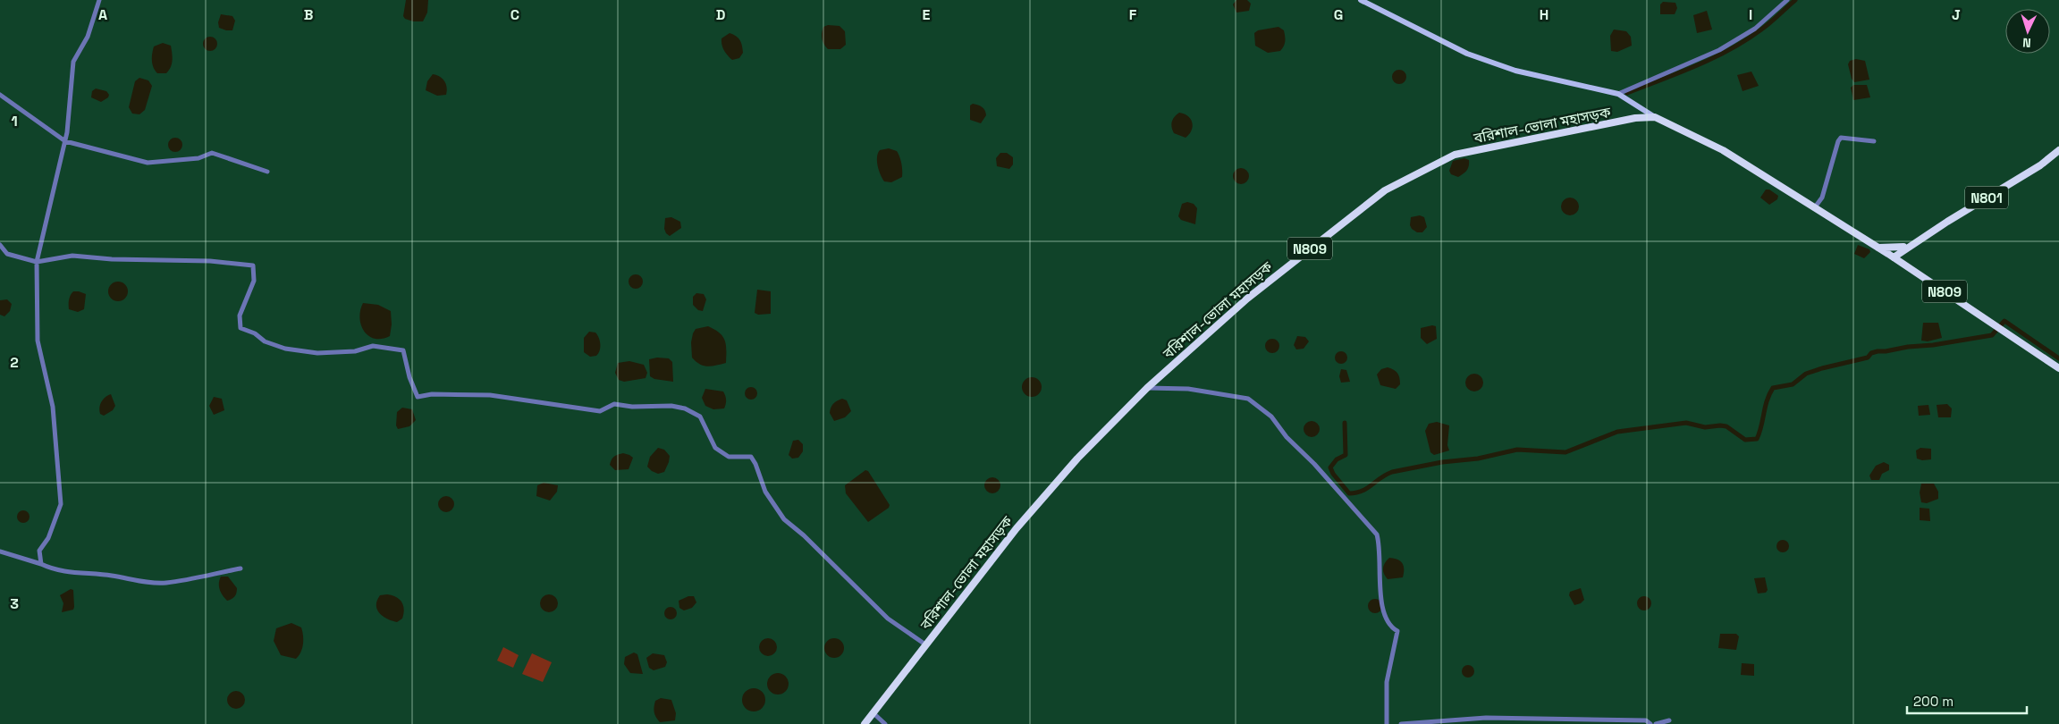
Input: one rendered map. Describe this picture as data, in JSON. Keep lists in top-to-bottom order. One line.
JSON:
{"streets":{"highway":["বরিশাল-ভোলা মহাসড়ক","N801","N809"]},"crossings":[["বরিশাল-ভোলা মহাসড়ক","N801"]],"scale_bar":"200 m","north":"bottom","grid":{"columns":["A","B","C","D","E","F","G","H","I","J"],"rows":["1","2","3"]}}
